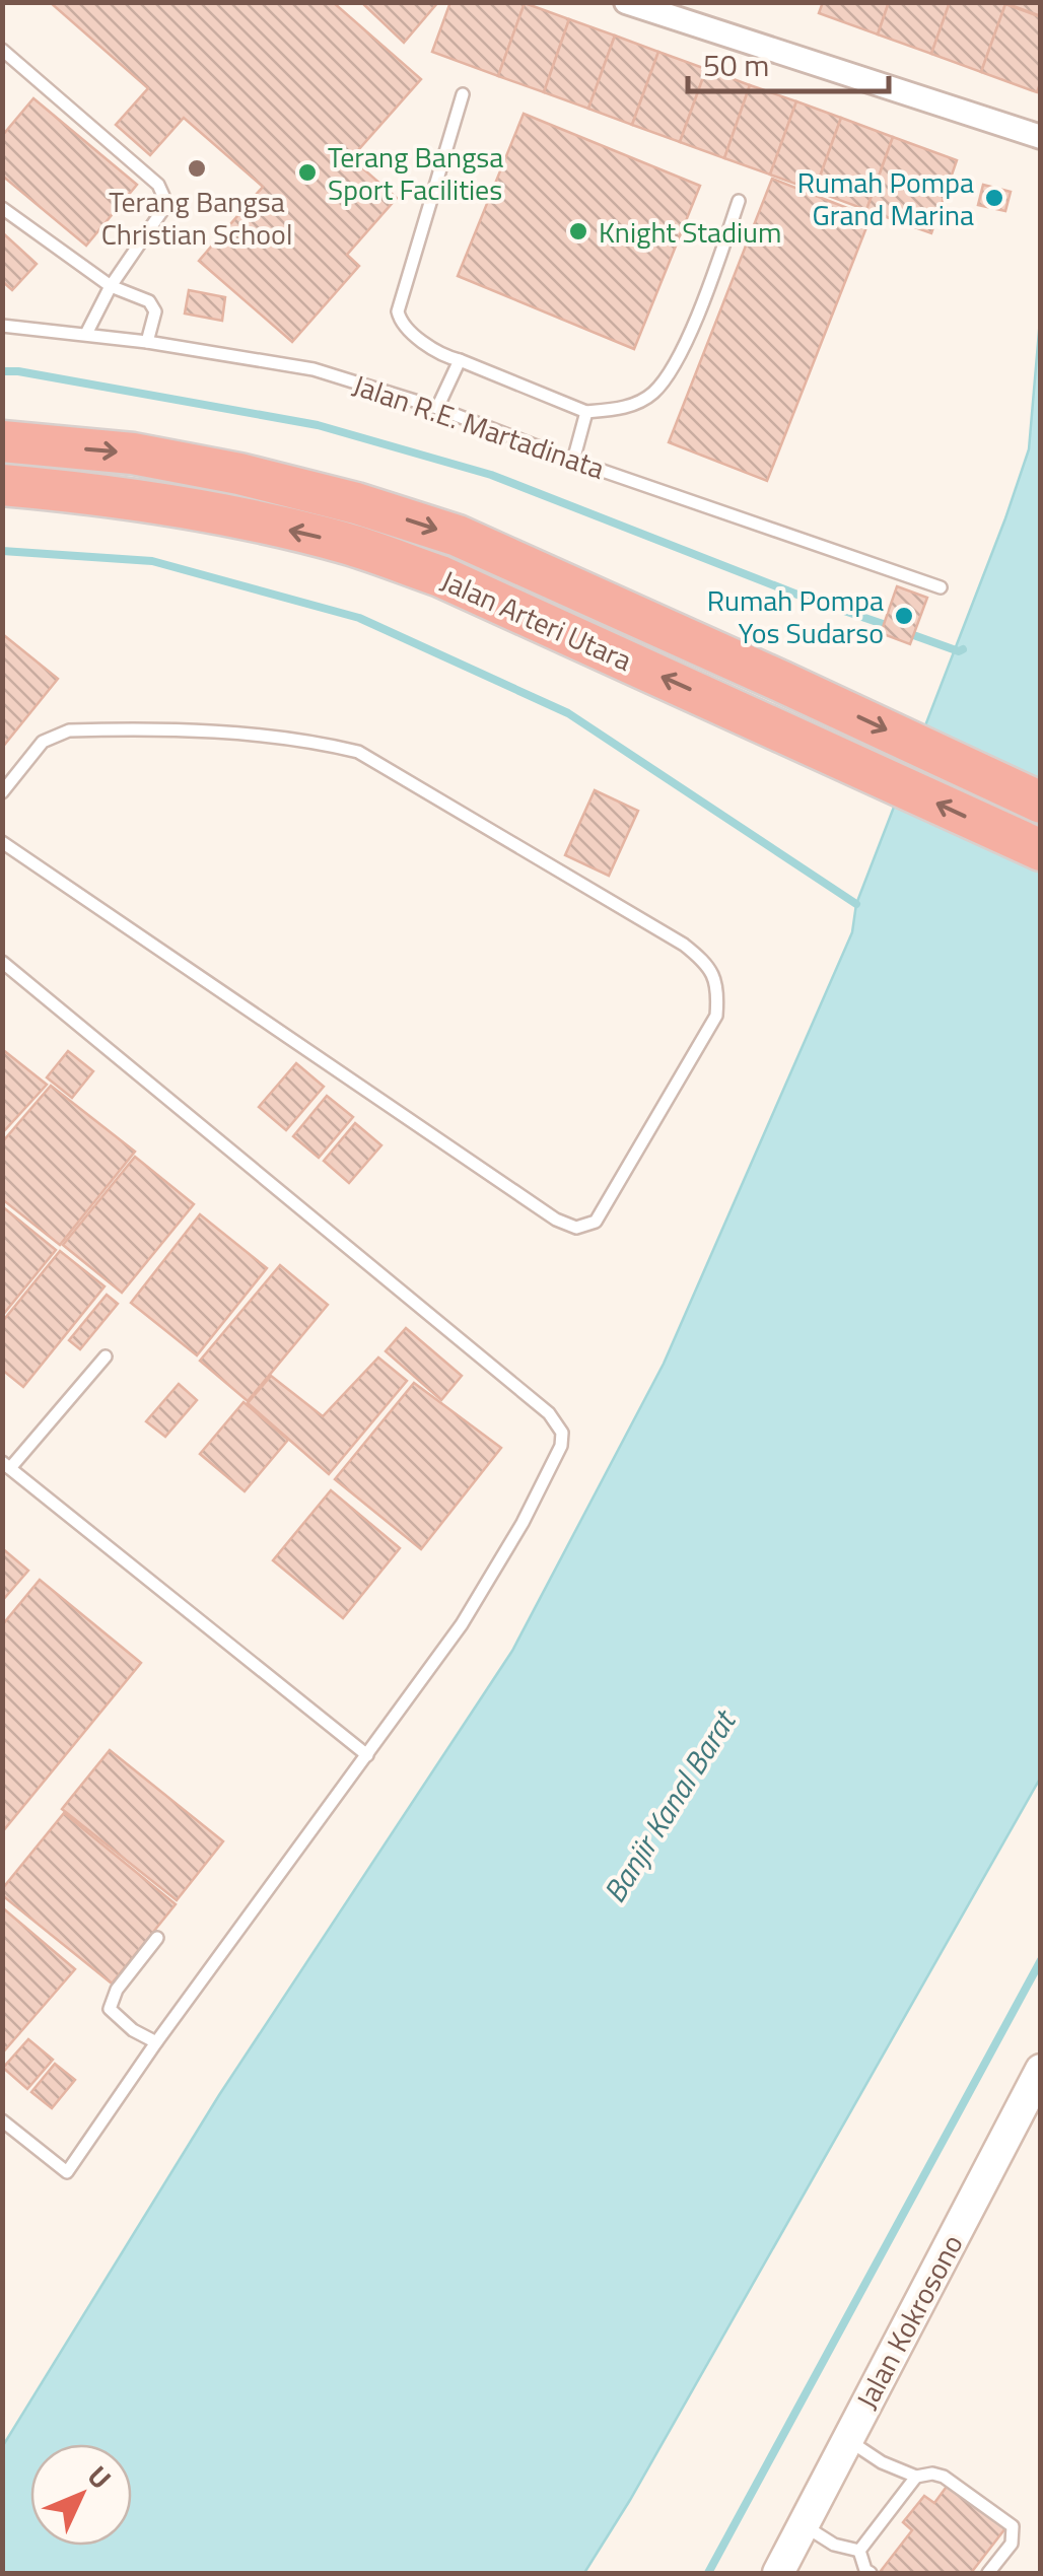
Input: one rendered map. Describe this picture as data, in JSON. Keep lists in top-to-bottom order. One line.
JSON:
{"streets":{"highway":["Jalan Arteri Utara"],"street":["Jalan Kokrosono"],"lane":["Jalan R.E. Martadinata"]},"water":["Banjir Kanal Barat"],"places":["Terang Bangsa Christian School","Terang Bangsa Sport Facilities","Rumah Pompa Grand Marina","Knight Stadium","Rumah Pompa Yos Sudarso"],"scale_bar":"50 m","north":"top right"}
